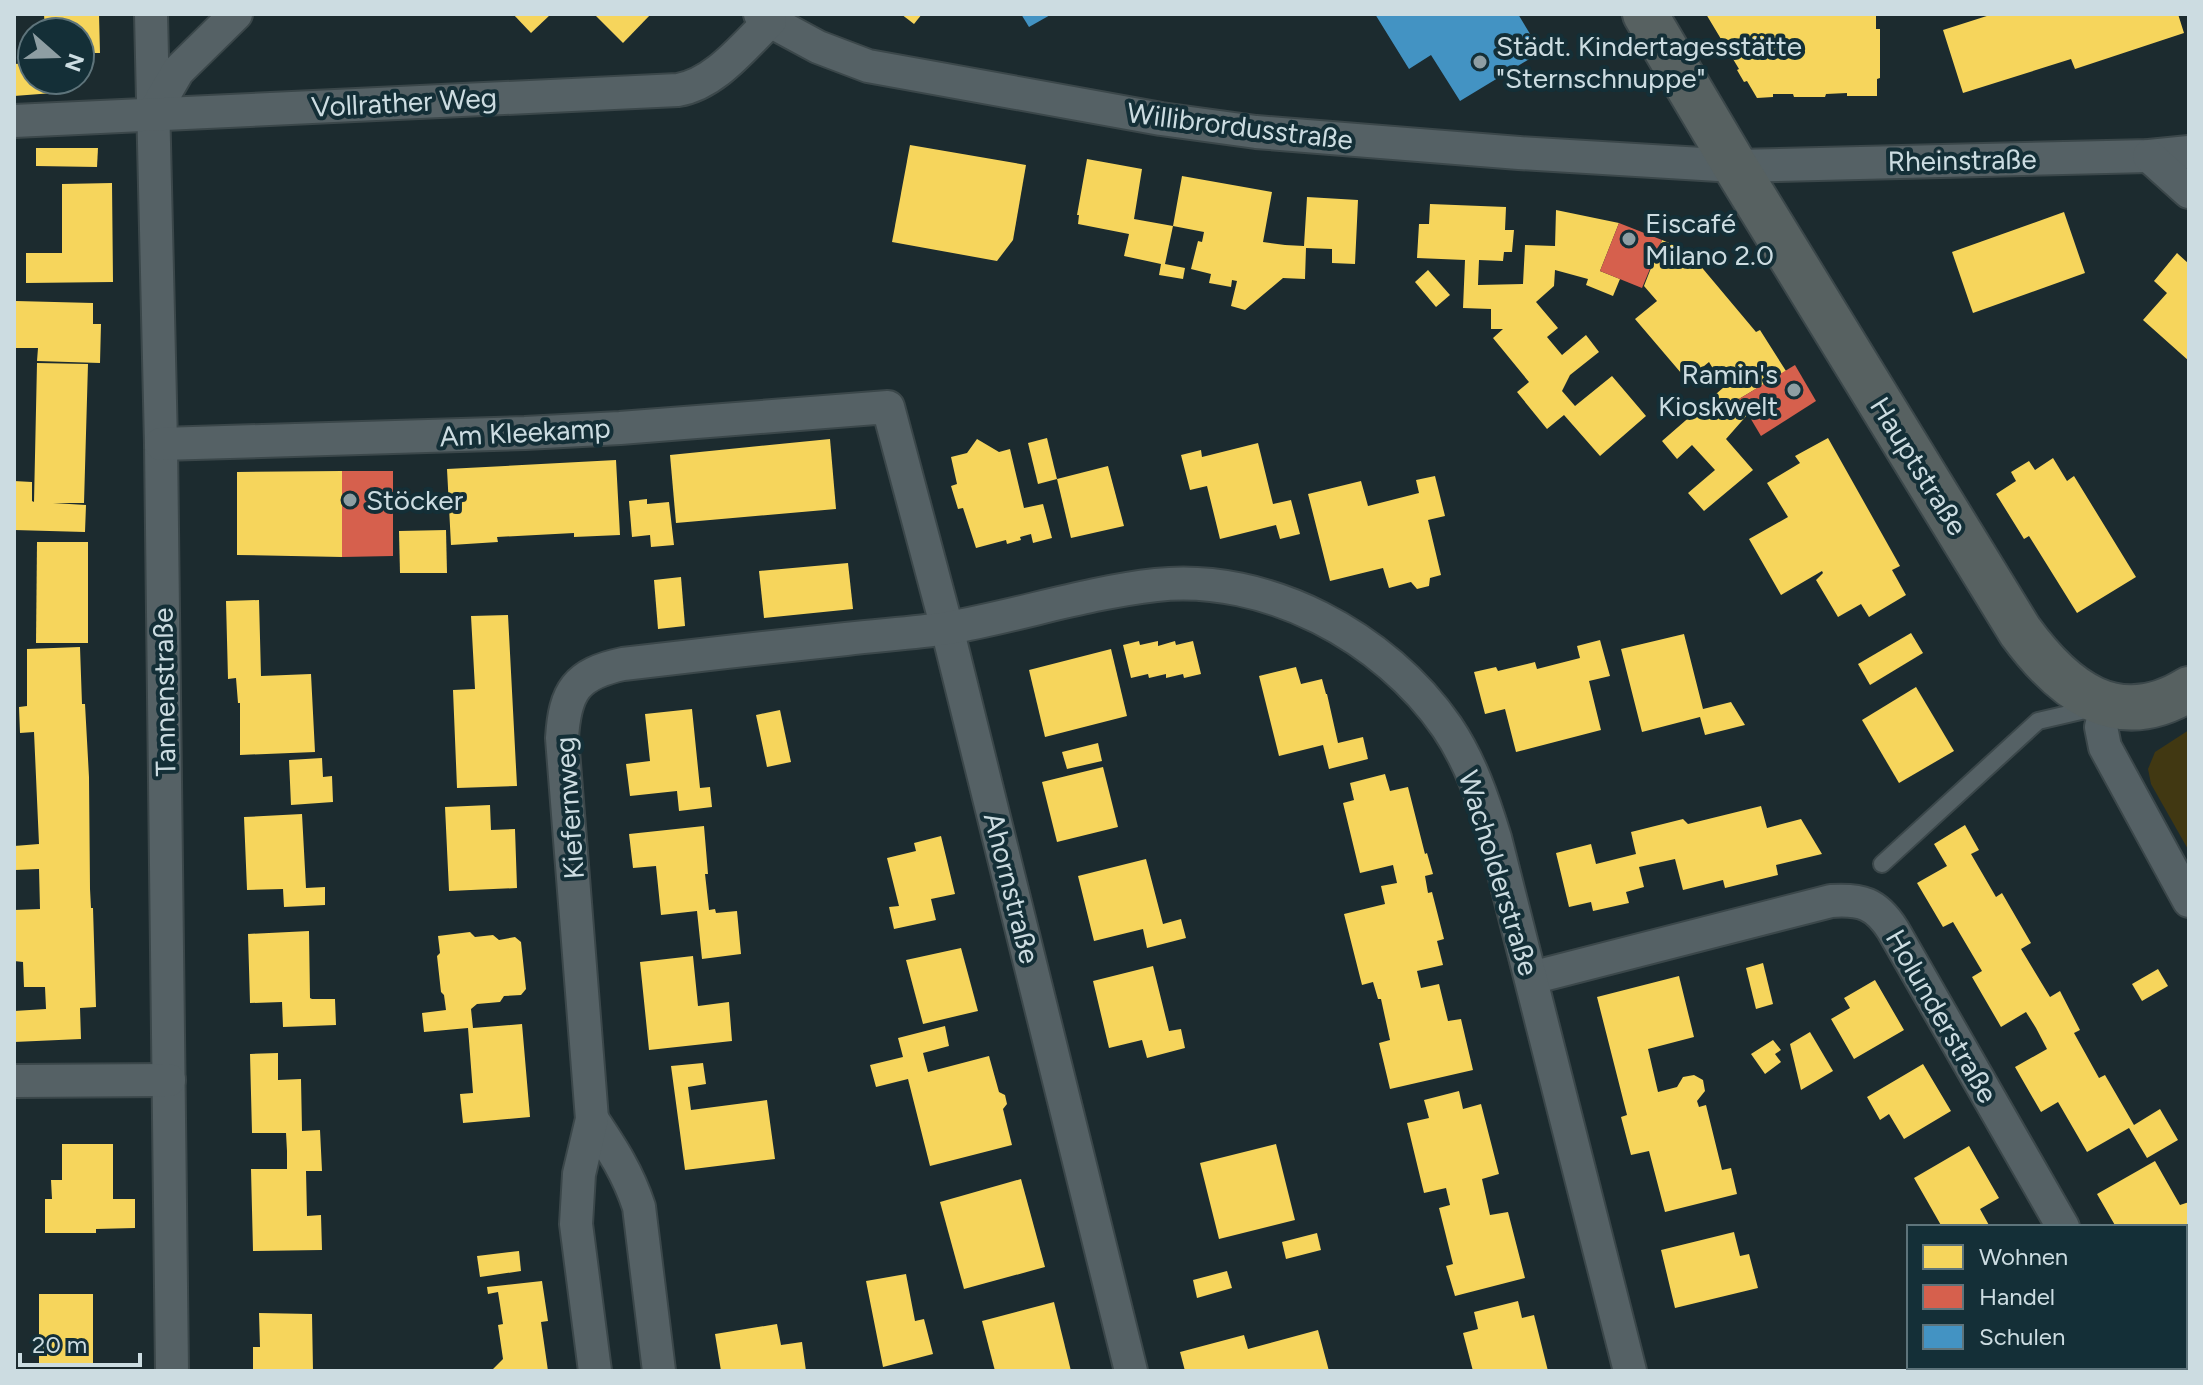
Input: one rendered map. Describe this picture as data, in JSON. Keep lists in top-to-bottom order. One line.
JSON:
{"streets":{"street":["Vollrather Weg","Willibrordusstraße","Rheinstraße","Am Kleekamp","Hauptstraße","Tannenstraße","Kiefernweg","Wacholderstraße","Ahornstraße","Holunderstraße"]},"crossings":[["Vollrather Weg","Willibrordusstraße"],["Vollrather Weg","Tannenstraße"],["Willibrordusstraße","Rheinstraße"],["Willibrordusstraße","Hauptstraße"],["Rheinstraße","Hauptstraße"],["Am Kleekamp","Tannenstraße"],["Am Kleekamp","Ahornstraße"],["Kiefernweg","Wacholderstraße"],["Kiefernweg","Ahornstraße"],["Wacholderstraße","Ahornstraße"],["Wacholderstraße","Holunderstraße"]],"places":["Städt. Kindertagesstätte \"Sternschnuppe\"","Eiscafé Milano 2.0","Ramin's Kioskwelt","Stöcker"],"legend":["Wohnen","Handel","Schulen"],"scale_bar":"20 m","north":"right"}
